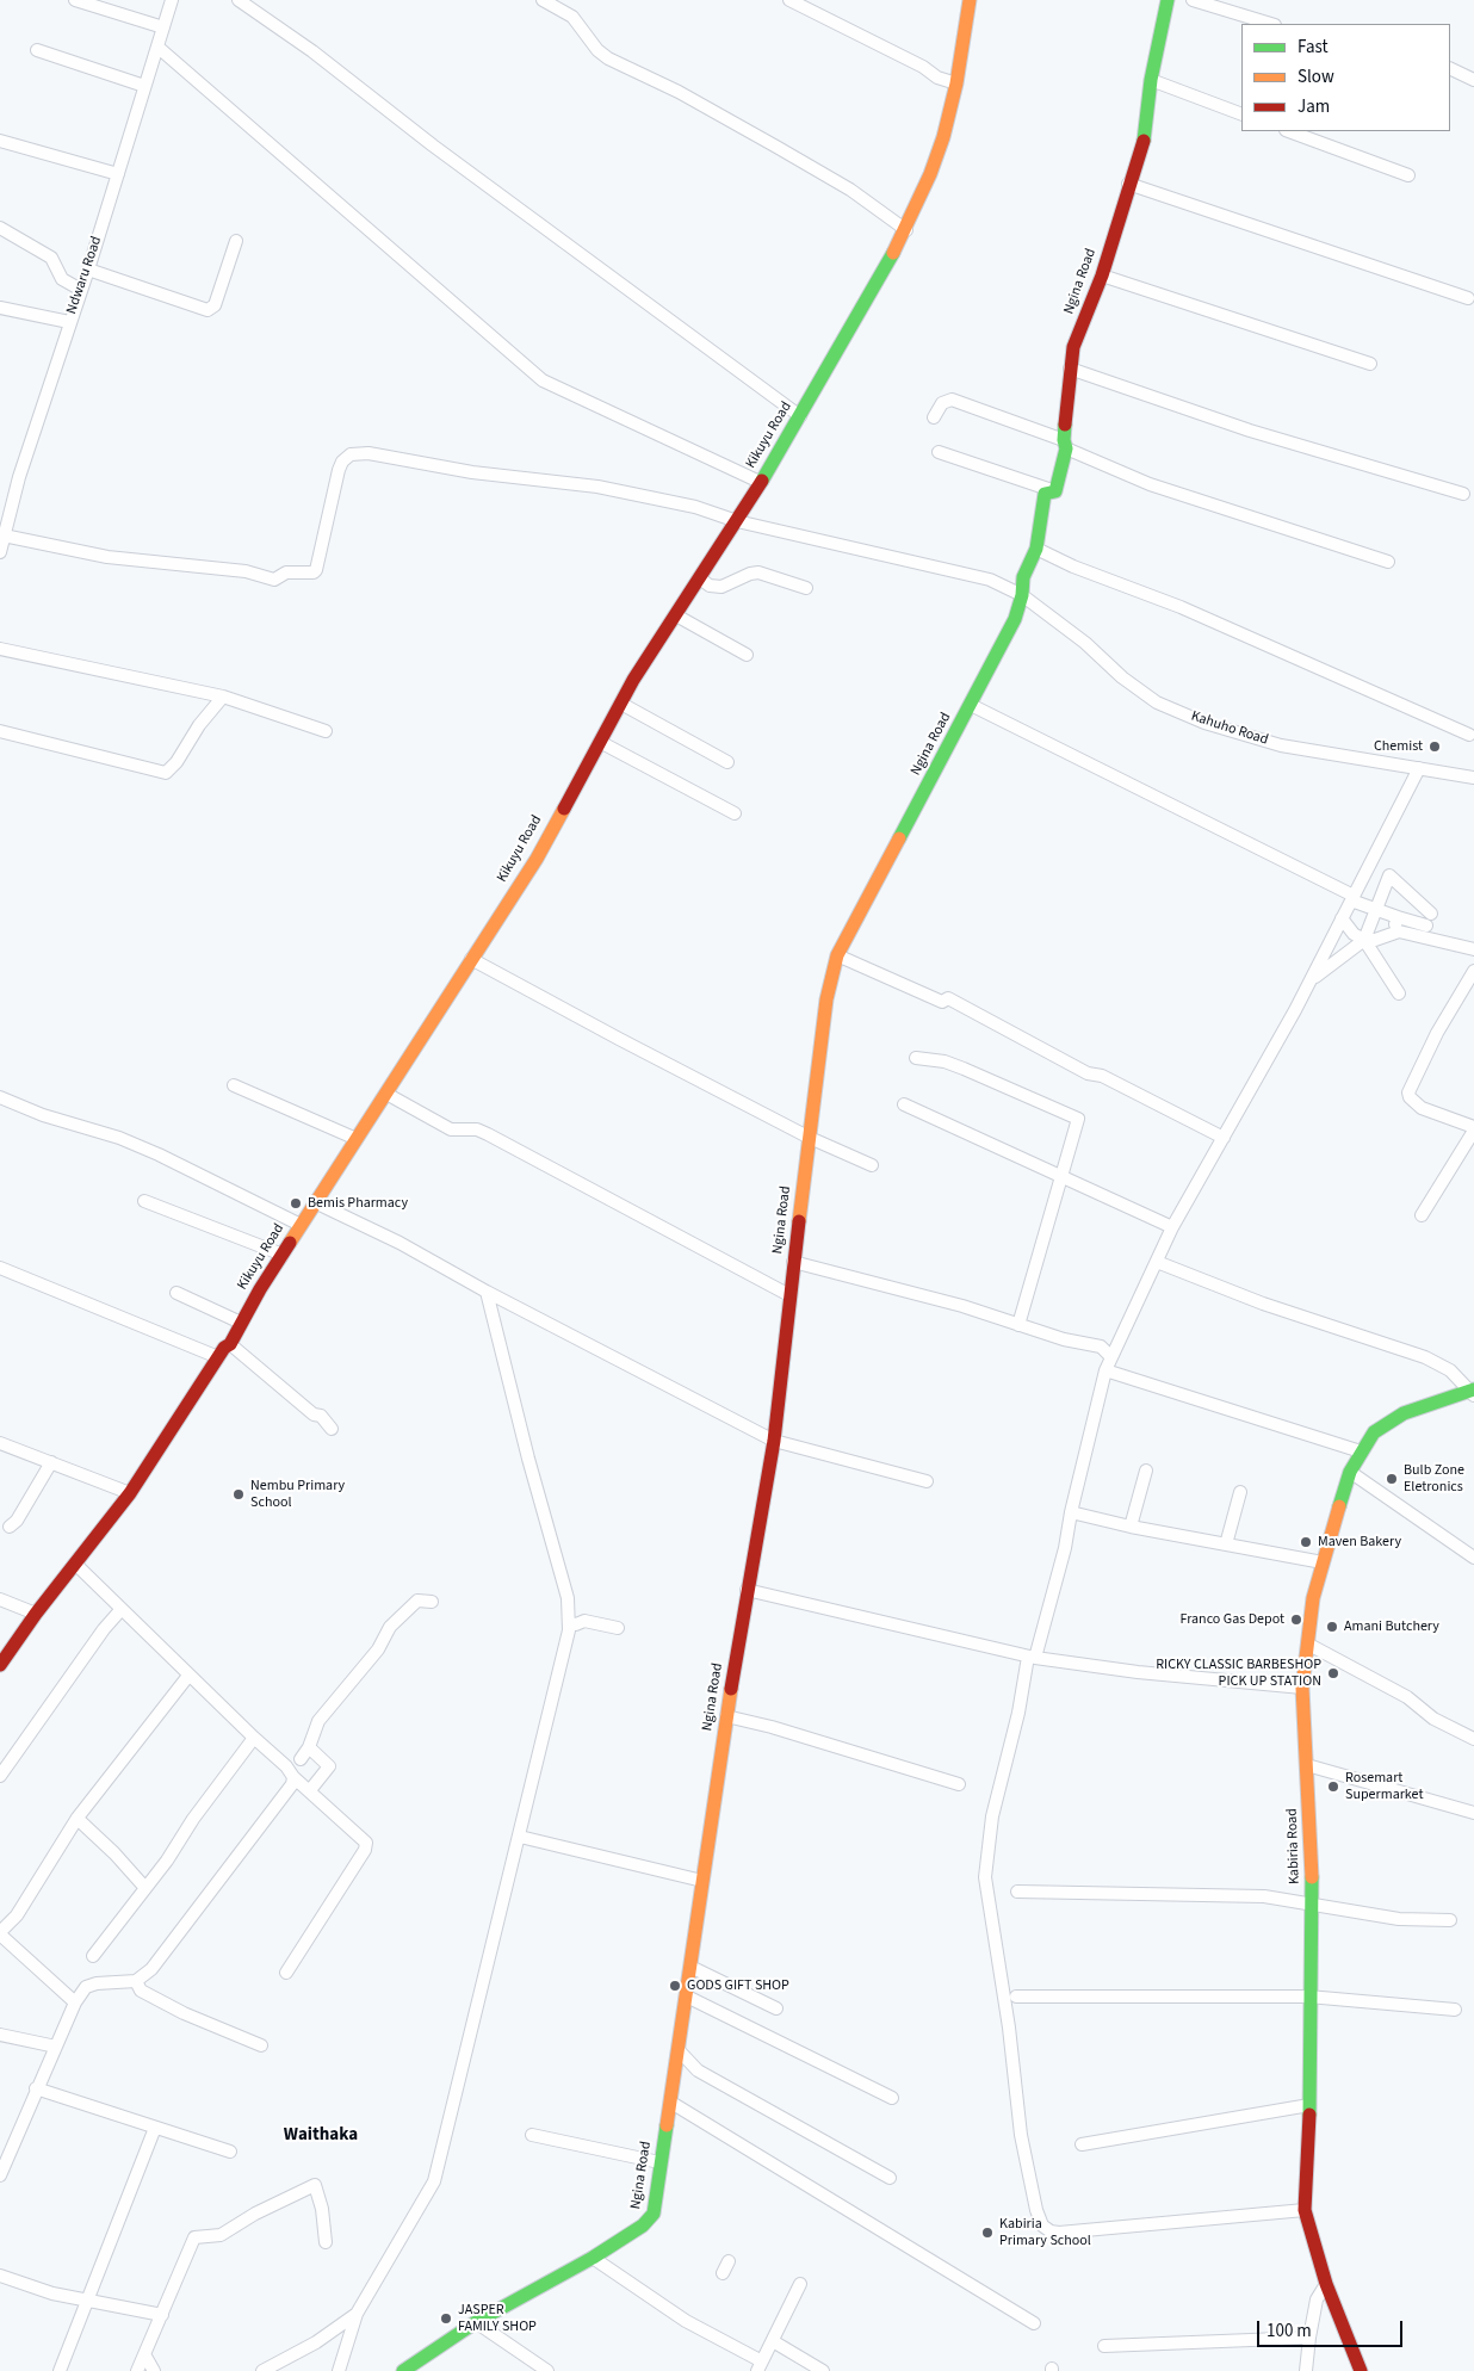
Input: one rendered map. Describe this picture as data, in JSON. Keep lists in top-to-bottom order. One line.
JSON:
{"streets":{"main road":["Ngina Road","Kikuyu Road","Kabiria Road"],"street":["Ndwaru Road","Kahuho Road"]},"crossings":[["Ndwaru Road","Kahuho Road"],["Ngina Road","Kahuho Road"],["Kikuyu Road","Kahuho Road"]],"districts":["Waithaka"],"places":["Chemist","Bemis Pharmacy","Bulb Zone Eletronics","Nembu Primary School","Maven Bakery","Franco Gas Depot","Amani Butchery","RICKY CLASSIC BARBESHOP PICK UP STATION","Rosemart Supermarket","GODS GIFT SHOP","Kabiria Primary School","JASPER FAMILY SHOP"],"legend":["Fast","Slow","Jam"],"scale_bar":"100 m"}
